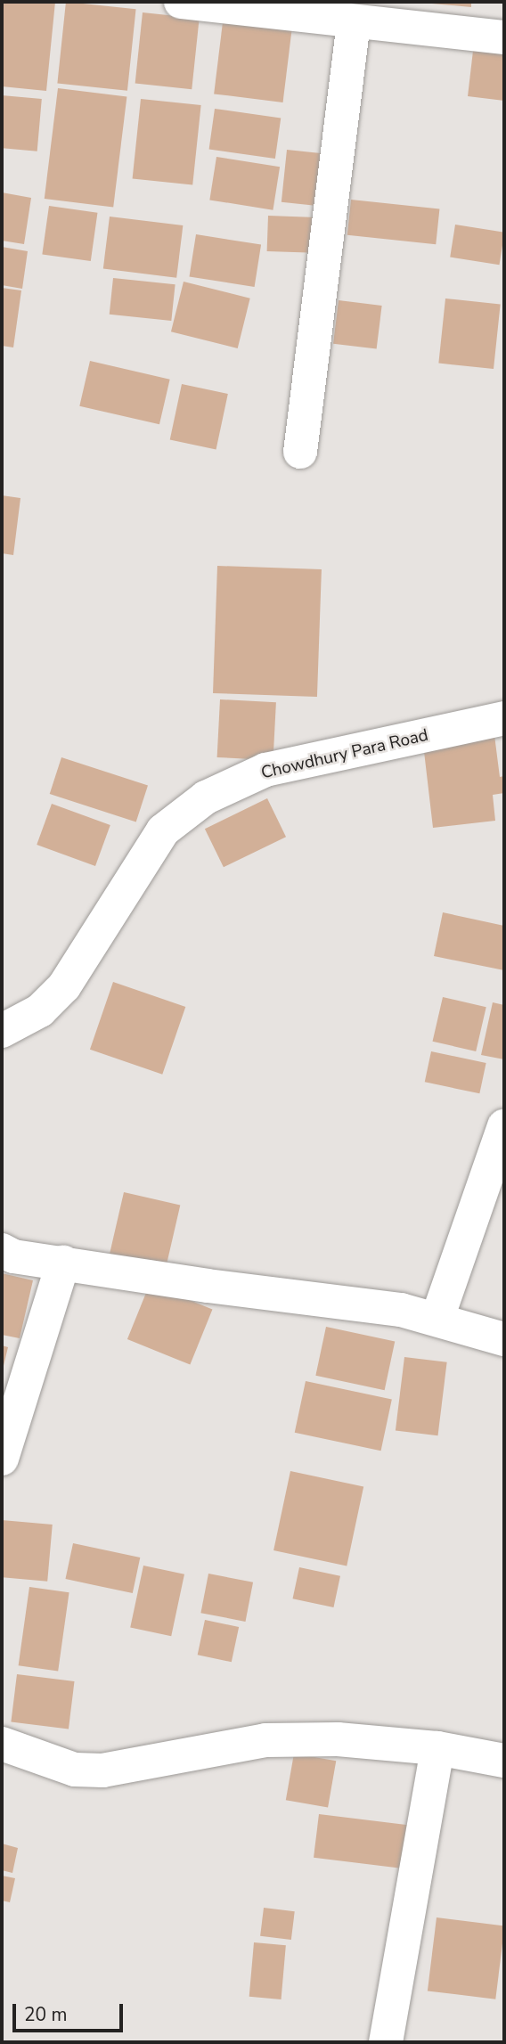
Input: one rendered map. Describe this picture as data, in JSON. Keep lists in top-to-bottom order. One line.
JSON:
{"streets":{"street":["Chowdhury Para Road"]},"scale_bar":"20 m"}
